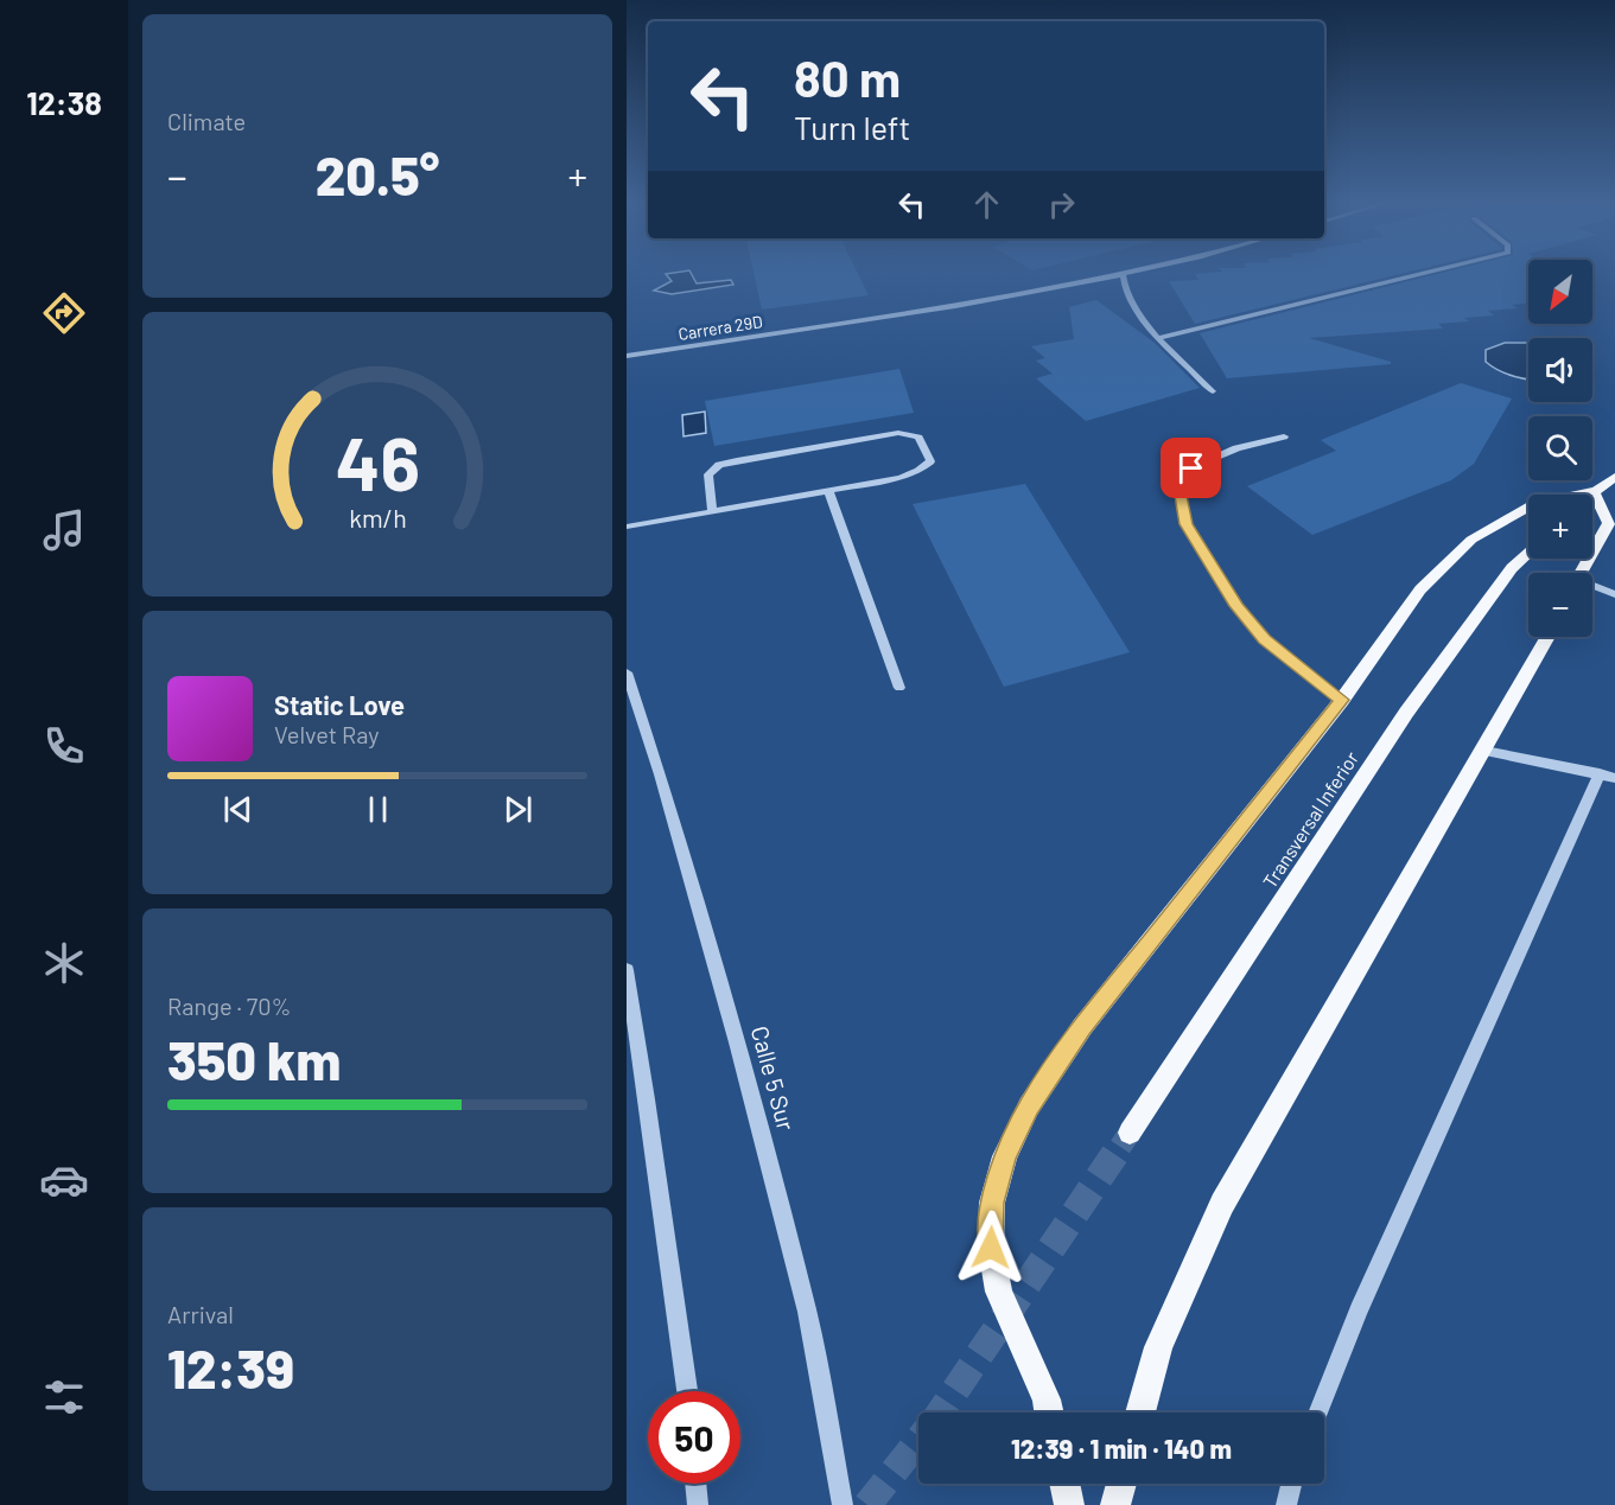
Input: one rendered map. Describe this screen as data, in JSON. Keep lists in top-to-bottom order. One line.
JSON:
{"streets":{"main road":["Transversal Inferior"],"street":["Carrera 29D","Calle 5 Sur"]},"north":"bottom left","page":{"tabs":"12:38","tile":["Climate",["Range · 70%","350 km"],["Arrival","12:39"]],"turn":["80 m","Turn left"],"heat":["−","20.5°","+"],"map_buttons":["+","−"],"song":["Static Love","Velvet Ray"],"limit":"50","trip":"12:39 · 1 min · 140 m","gauge":["46","km/h"]}}
